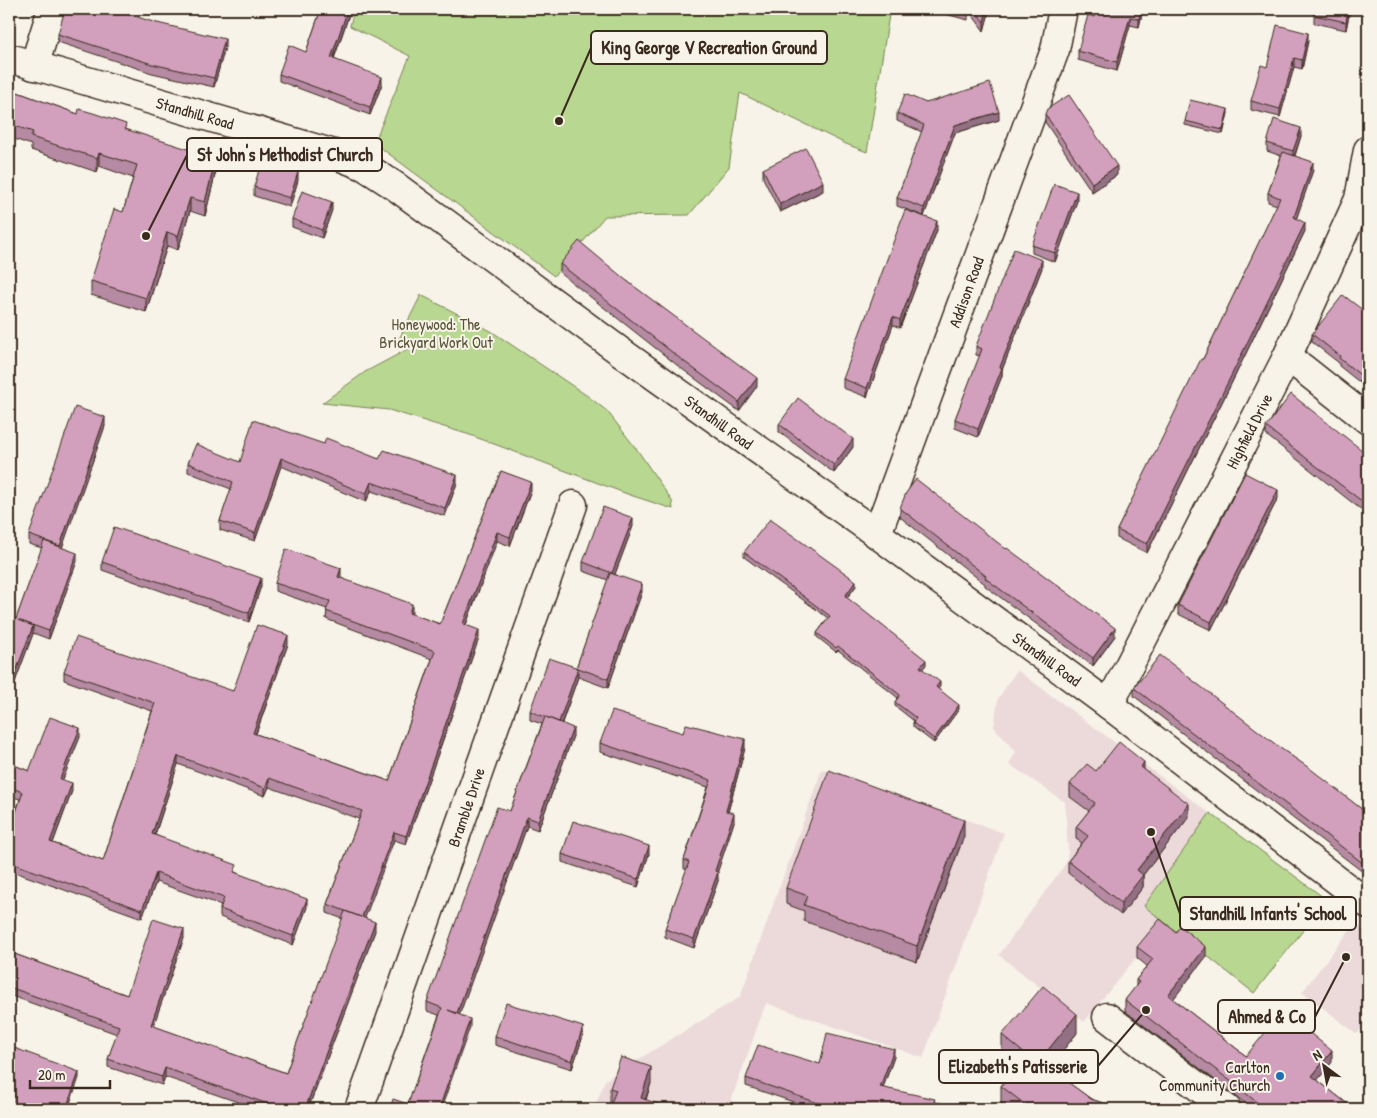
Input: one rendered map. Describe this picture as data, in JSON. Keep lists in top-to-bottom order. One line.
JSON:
{"streets":{"street":["Standhill Road","Addison Road","Highfield Drive","Bramble Drive"]},"crossings":[["Standhill Road","Addison Road"],["Standhill Road","Highfield Drive"]],"parks":["Honeywood: The Brickyard Work Out"],"places":["King George V Recreation Ground","St John's Methodist Church","Standhill Infants' School","Ahmed & Co","Elizabeth's Patisserie","Carlton Community Church"],"scale_bar":"20 m","north":"top left"}
